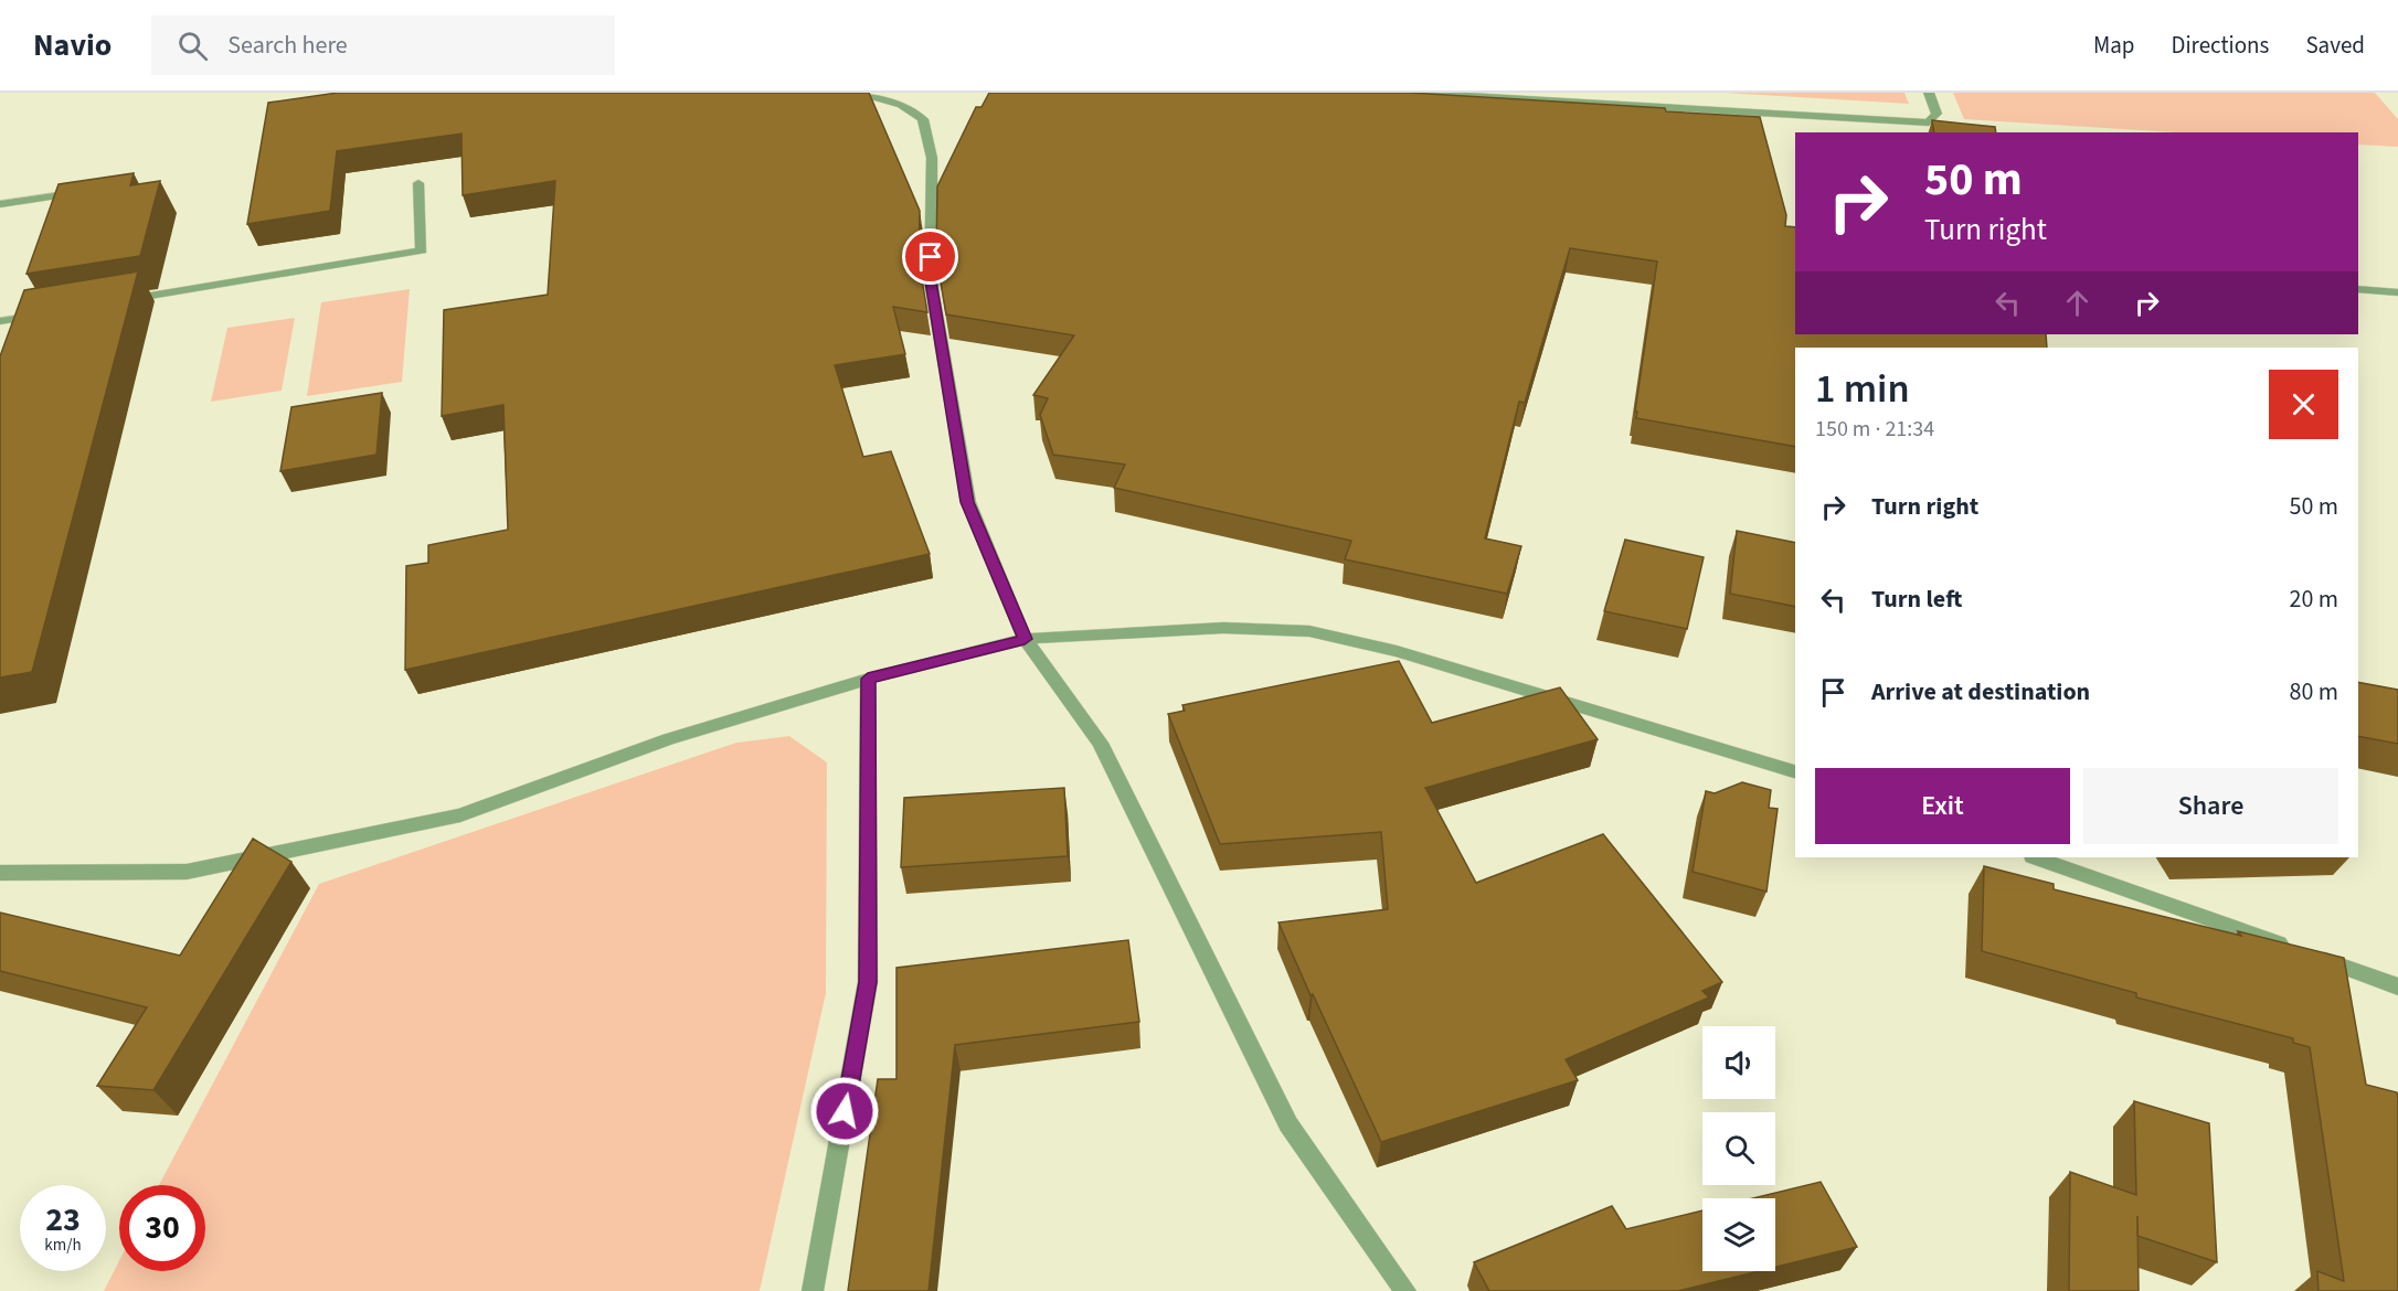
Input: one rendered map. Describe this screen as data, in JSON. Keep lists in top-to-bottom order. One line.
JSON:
{"page":{"header":"Navio","search":"Search here","nav":["Map","Directions","Saved"],"turn":["50 m","Turn right"],"heading":["1 min","150 m · 21:34"],"list":[{"name":"Turn right","value":"50 m"},{"name":"Turn left","value":"20 m"},{"name":"Arrive at destination","value":"80 m"}],"buttons":["Exit","Share"],"speed":"23 km/h","limit":"30"}}
